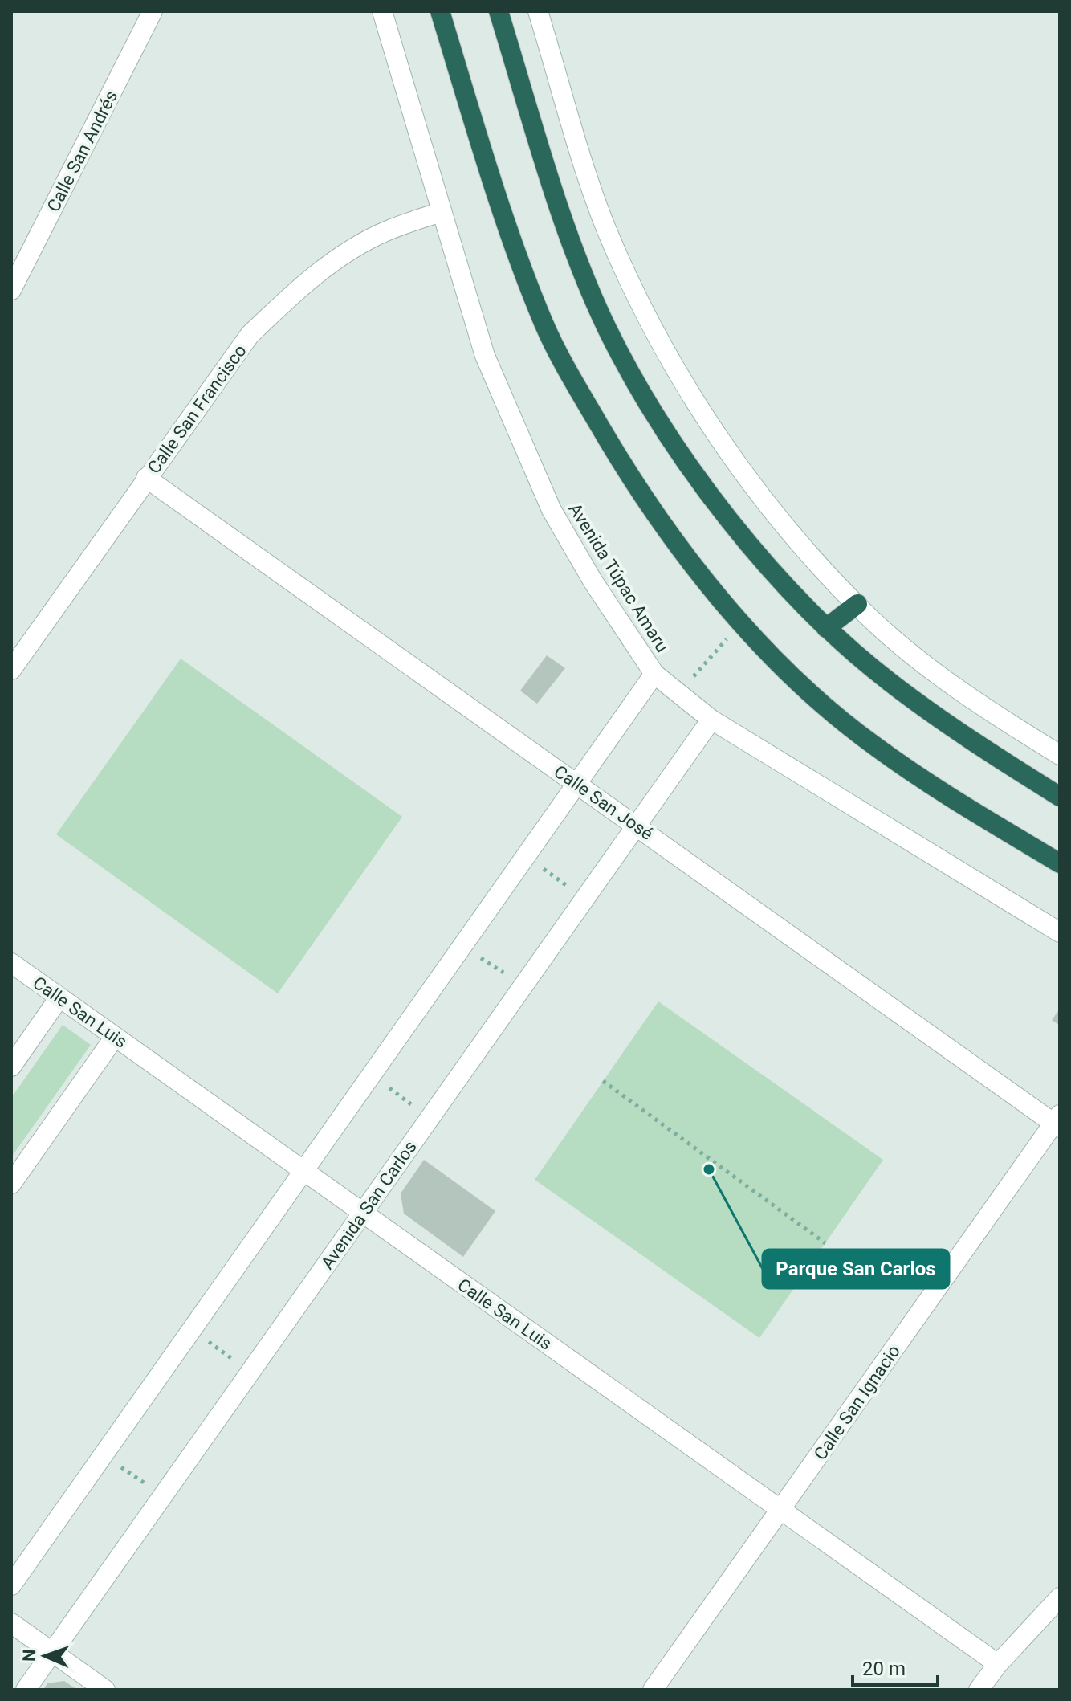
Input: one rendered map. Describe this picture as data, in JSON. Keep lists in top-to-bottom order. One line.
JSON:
{"streets":{"street":["Calle San Andrés","Calle San Francisco","Avenida Túpac Amaru","Calle San José","Calle San Luis","Avenida San Carlos","Calle San Ignacio"]},"crossings":[["Calle San Francisco","Avenida Túpac Amaru"],["Calle San Francisco","Calle San José"],["Avenida Túpac Amaru","Avenida San Carlos"],["Calle San José","Avenida San Carlos"],["Calle San José","Calle San Ignacio"],["Calle San Luis","Avenida San Carlos"],["Calle San Luis","Calle San Ignacio"]],"places":["Parque San Carlos"],"scale_bar":"20 m","north":"left"}
